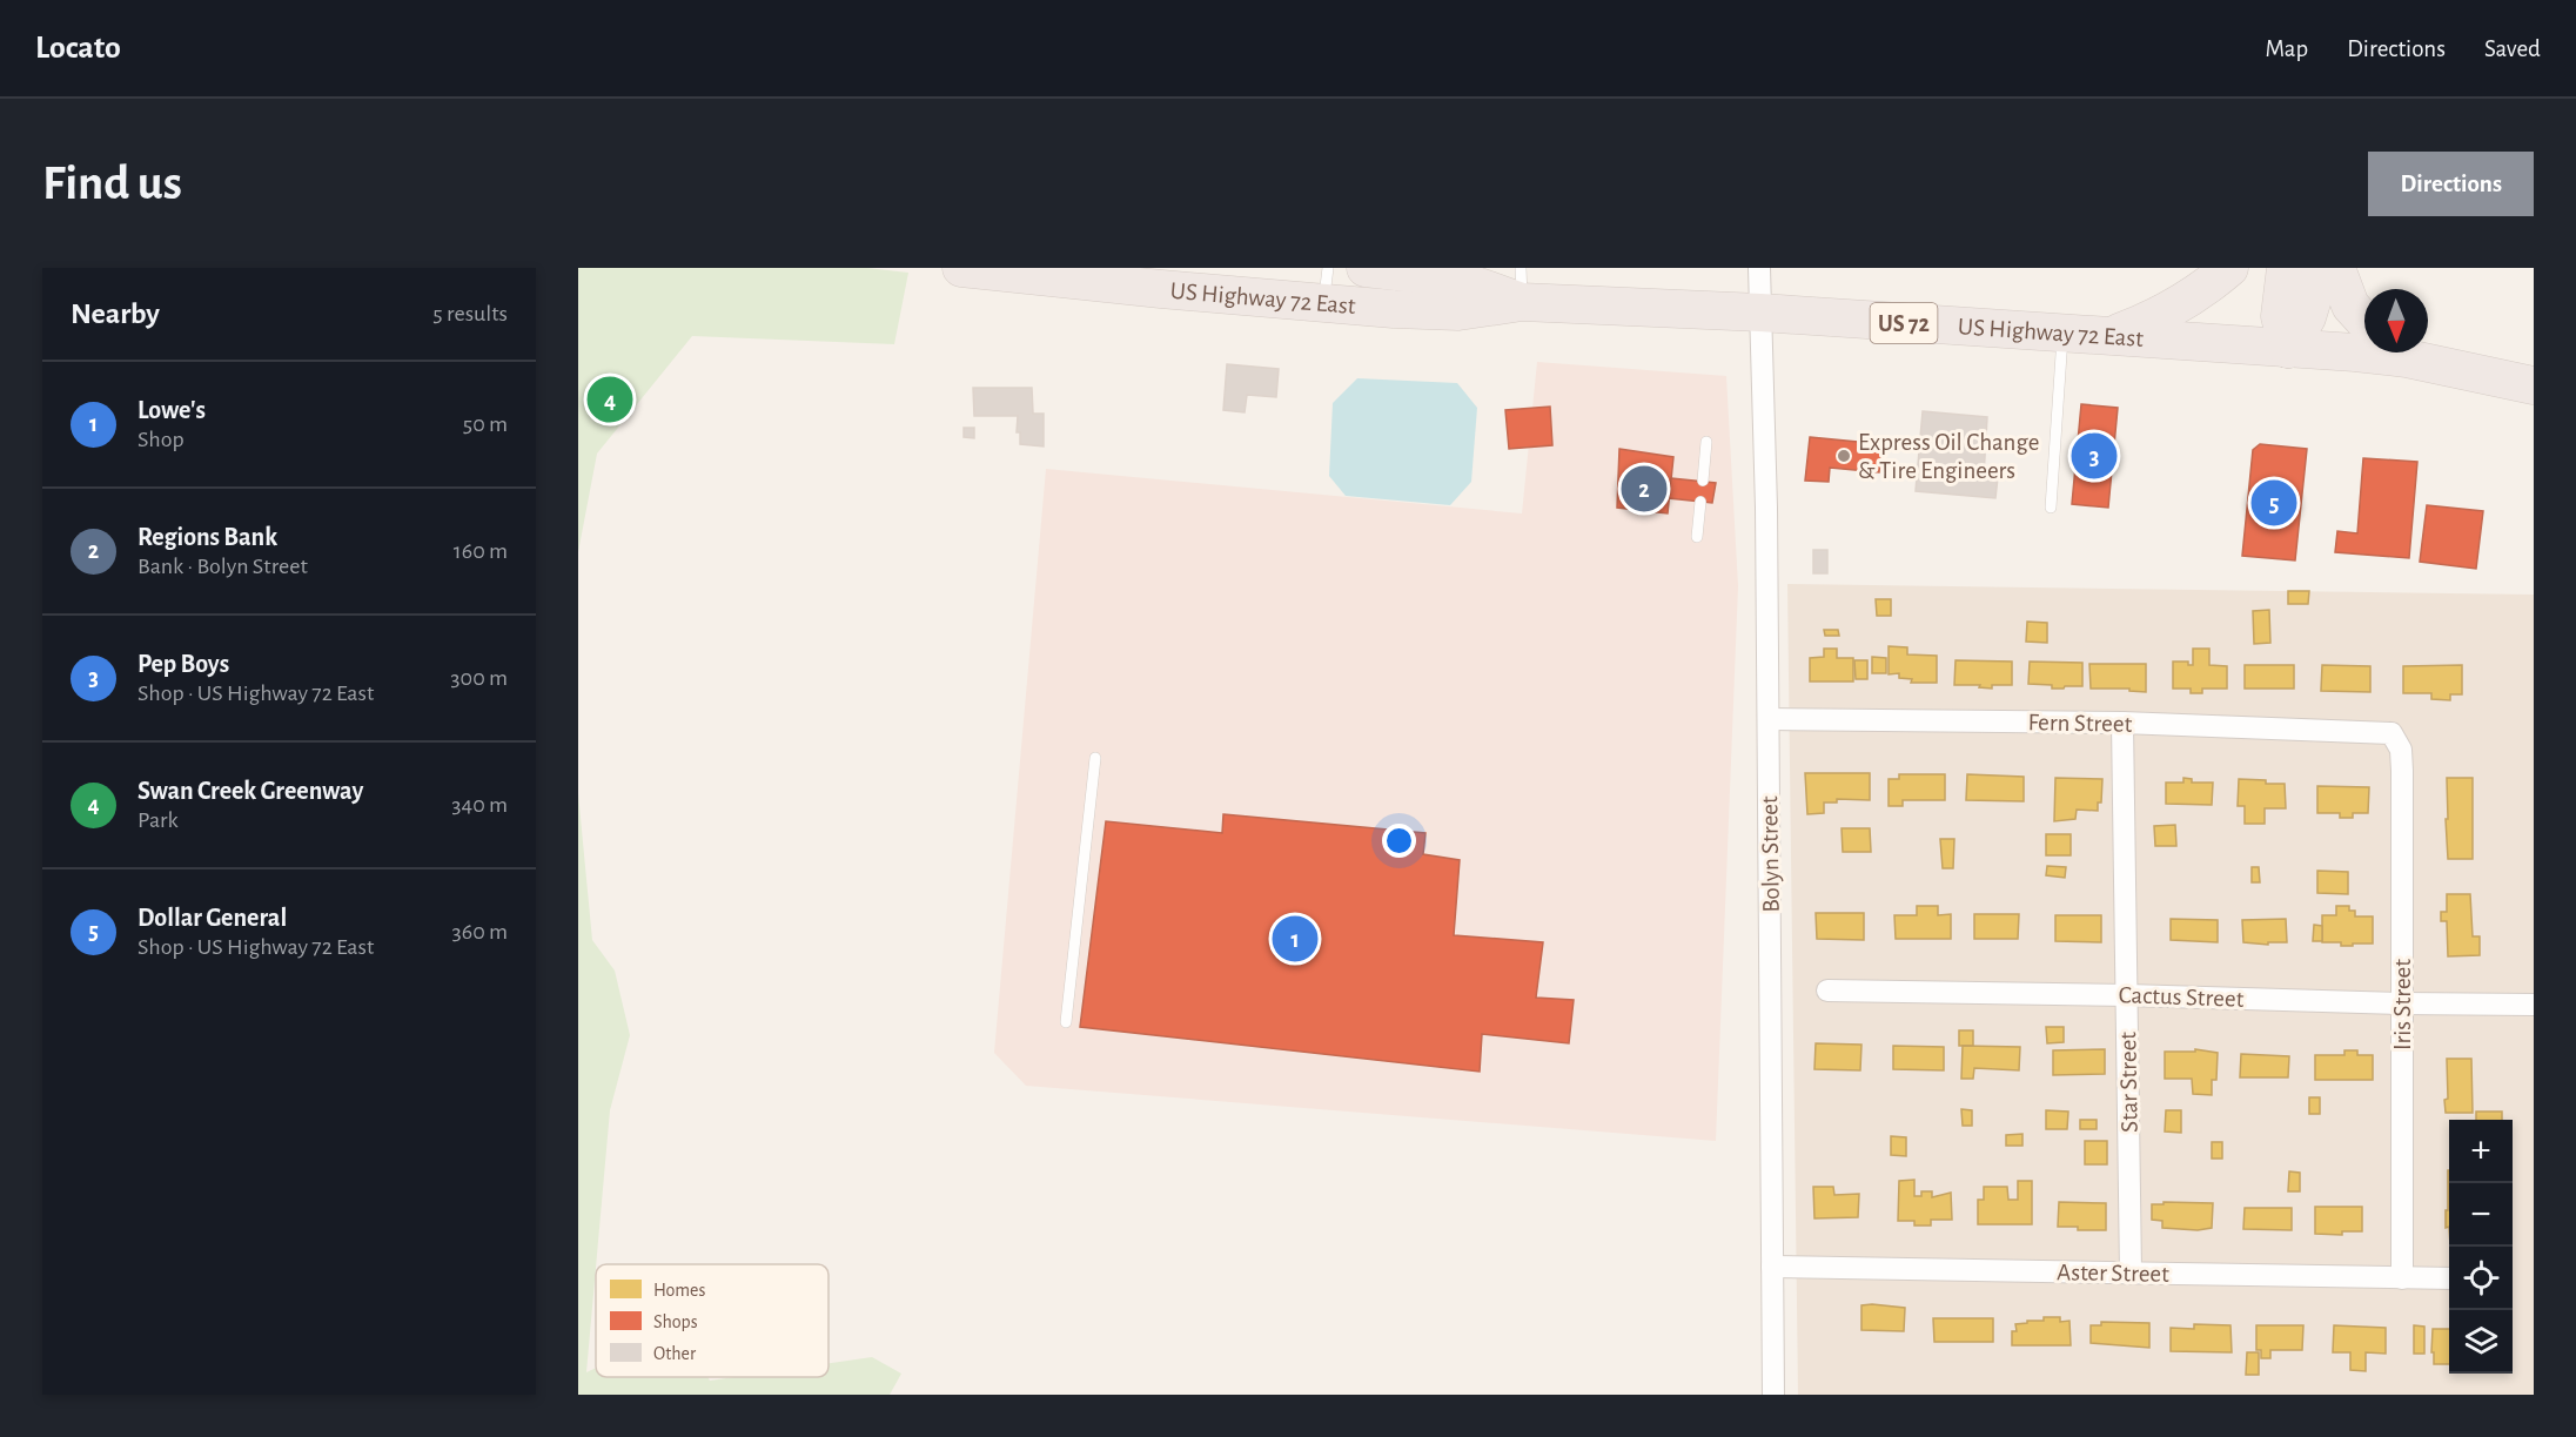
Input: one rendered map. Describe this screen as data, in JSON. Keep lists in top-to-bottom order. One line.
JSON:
{"streets":{"highway":["US Highway 72 East","US 72"],"street":["Fern Street","Bolyn Street","Cactus Street","Iris Street","Star Street","Aster Street"]},"crossings":[["US Highway 72 East","Bolyn Street"],["Fern Street","Bolyn Street"],["Fern Street","Iris Street"],["Fern Street","Star Street"],["Bolyn Street","Aster Street"],["Cactus Street","Iris Street"],["Cactus Street","Star Street"],["Iris Street","Aster Street"],["Star Street","Aster Street"]],"places":["Express Oil Change & Tire Engineers"],"legend":["Homes","Shops","Other"],"north":"bottom","page":{"header":"Locato","nav":["Map","Directions","Saved"],"buttons":"Directions","title":"Find us","heading":["Nearby","5 results"],"list":[{"mark":"1","name":"Lowe's","note":"Shop","value":"50 m"},{"mark":"2","name":"Regions Bank","note":"Bank · Bolyn Street","value":"160 m"},{"mark":"3","name":"Pep Boys","note":"Shop · US Highway 72 East","value":"300 m"},{"mark":"4","name":"Swan Creek Greenway","note":"Park","value":"340 m"},{"mark":"5","name":"Dollar General","note":"Shop · US Highway 72 East","value":"360 m"}],"pins":["4","3","2","5","1"],"map_buttons":["+","−"]}}
